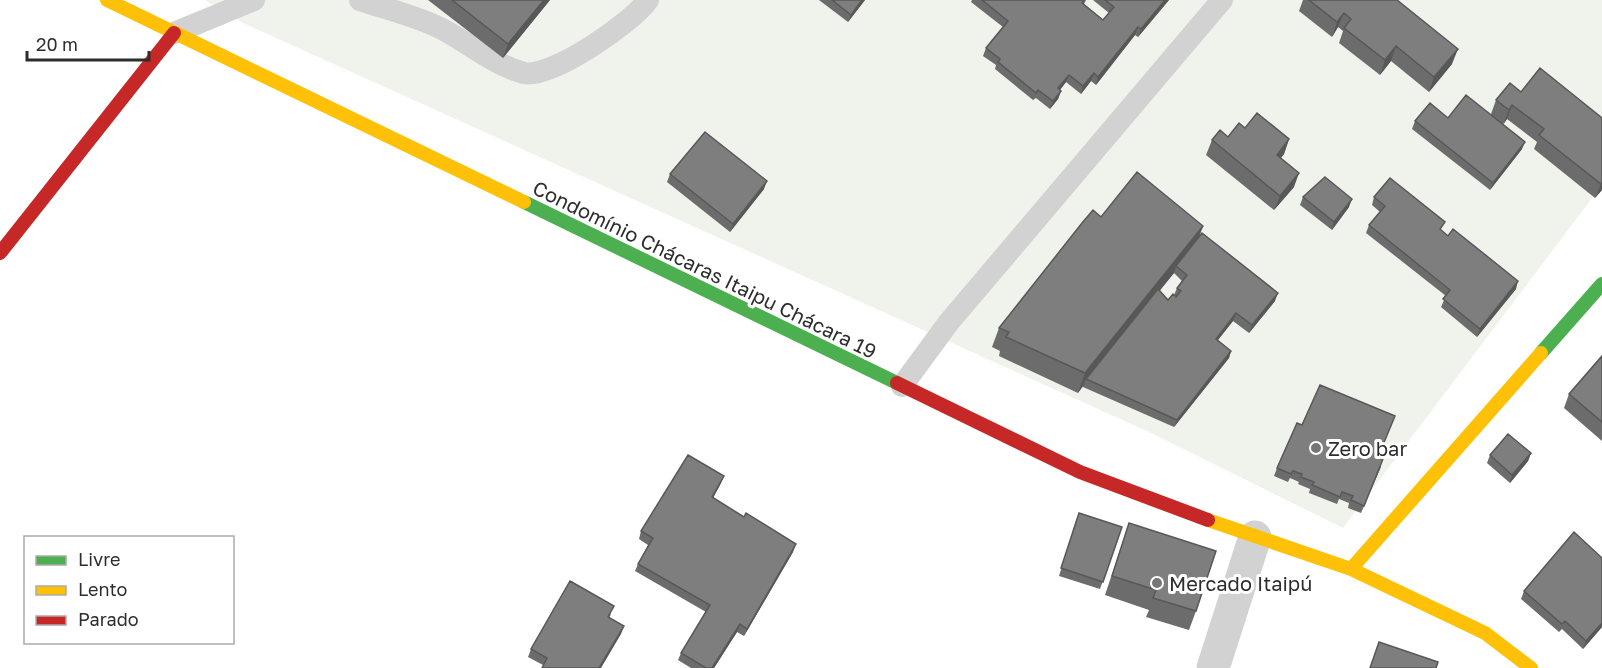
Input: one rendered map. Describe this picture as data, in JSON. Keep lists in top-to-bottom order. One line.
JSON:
{"streets":{"street":["Condomínio Chácaras Itaipu Chácara 19"]},"places":["Zero bar","Mercado Itaipú"],"legend":["Livre","Lento","Parado"],"scale_bar":"20 m"}
